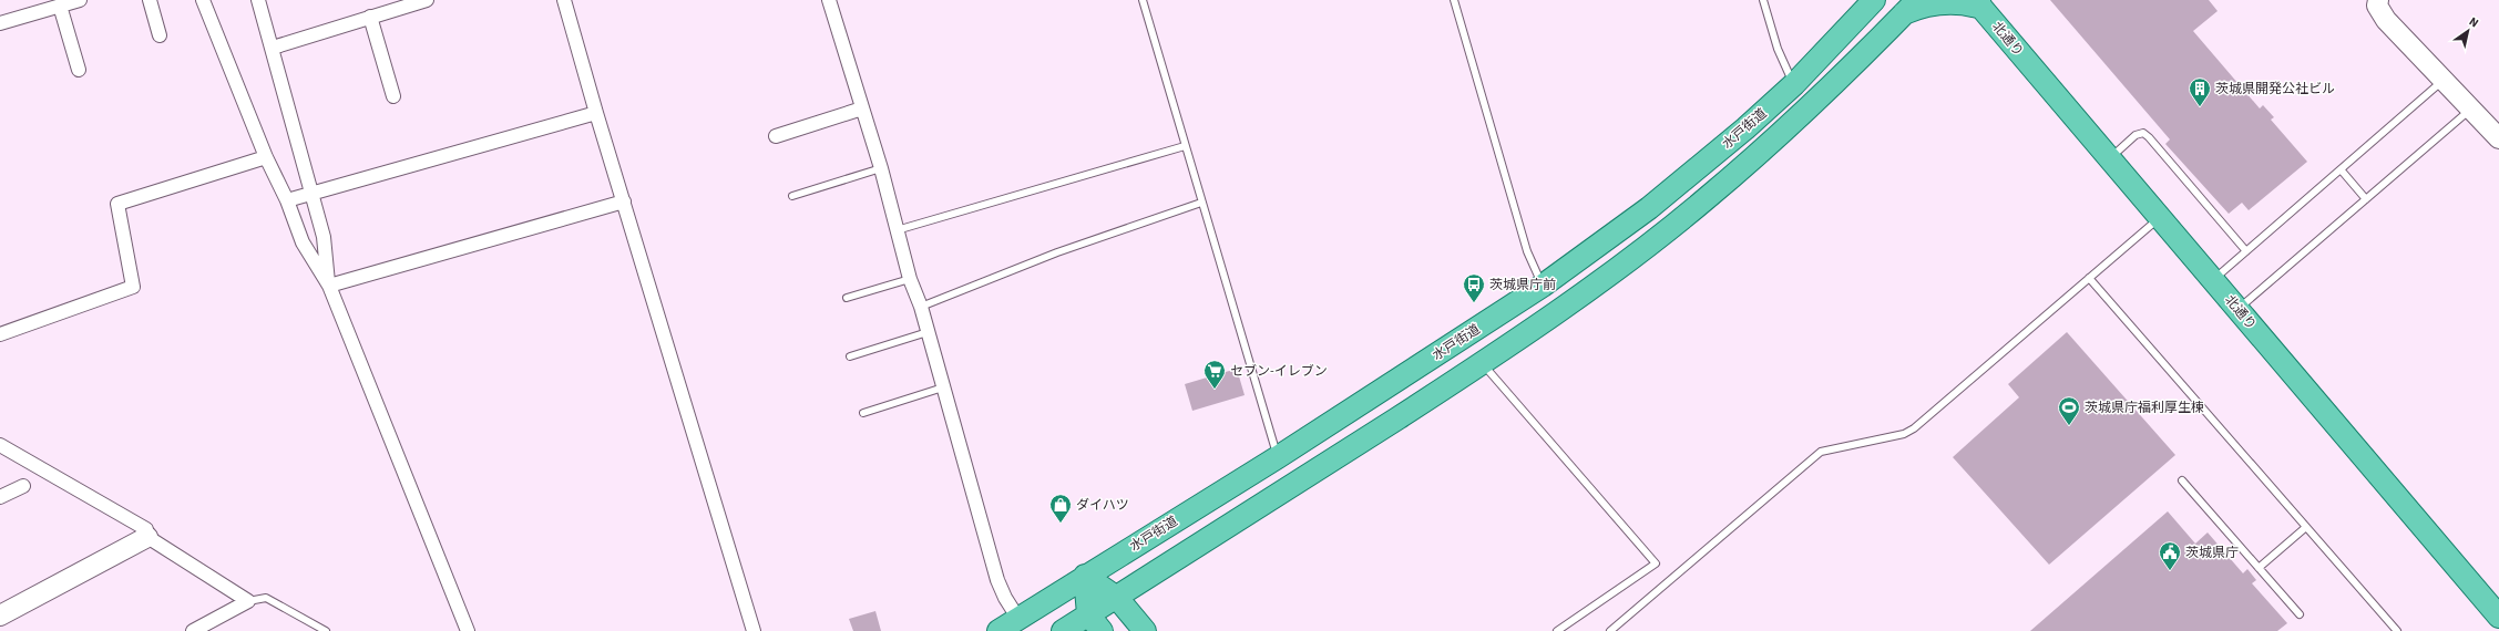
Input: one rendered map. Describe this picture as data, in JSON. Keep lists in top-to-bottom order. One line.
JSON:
{"streets":{"main road":["北通り","水戸街道"]},"places":{"building":["茨城県開発公社ビル"],"bus stop":["茨城県庁前"],"supermarket":["セブン-イレブン"],"sports":["茨城県庁福利厚生棟"],"shop":["ダイハツ"],"public building":["茨城県庁"]},"north":"top right"}
